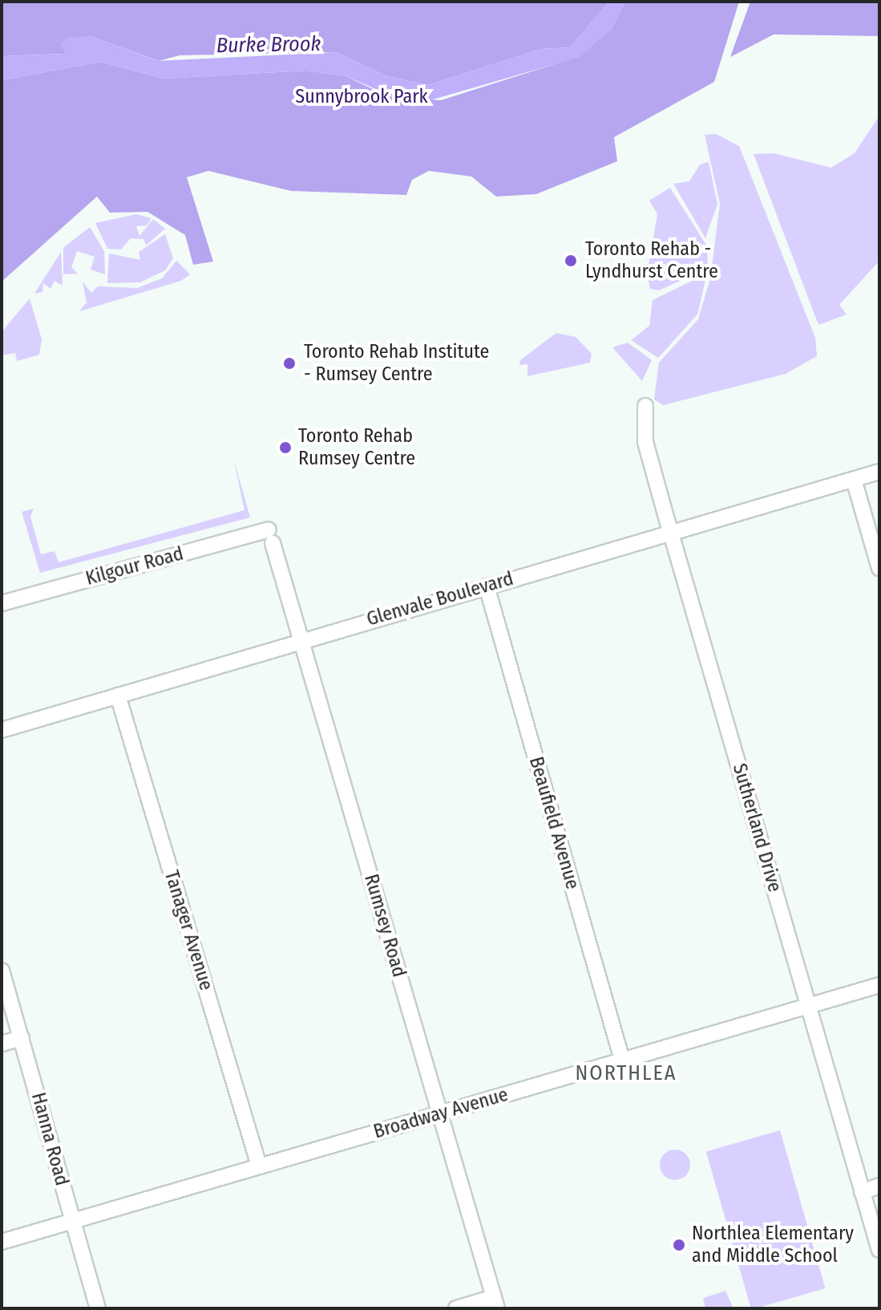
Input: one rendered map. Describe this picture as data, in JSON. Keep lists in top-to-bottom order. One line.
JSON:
{"streets":{"street":["Kilgour Road","Glenvale Boulevard","Beaufield Avenue","Sutherland Drive","Rumsey Road","Tanager Avenue","Broadway Avenue","Hanna Road"]},"crossings":[["Kilgour Road","Rumsey Road"],["Glenvale Boulevard","Beaufield Avenue"],["Glenvale Boulevard","Sutherland Drive"],["Glenvale Boulevard","Rumsey Road"],["Glenvale Boulevard","Tanager Avenue"],["Beaufield Avenue","Broadway Avenue"],["Sutherland Drive","Broadway Avenue"],["Rumsey Road","Broadway Avenue"],["Tanager Avenue","Broadway Avenue"],["Broadway Avenue","Hanna Road"]],"districts":["NORTHLEA"],"water":["Burke Brook"],"parks":["Sunnybrook Park"],"places":["Toronto Rehab - Lyndhurst Centre","Toronto Rehab Institute - Rumsey Centre","Toronto Rehab Rumsey Centre","Northlea Elementary and Middle School"]}
